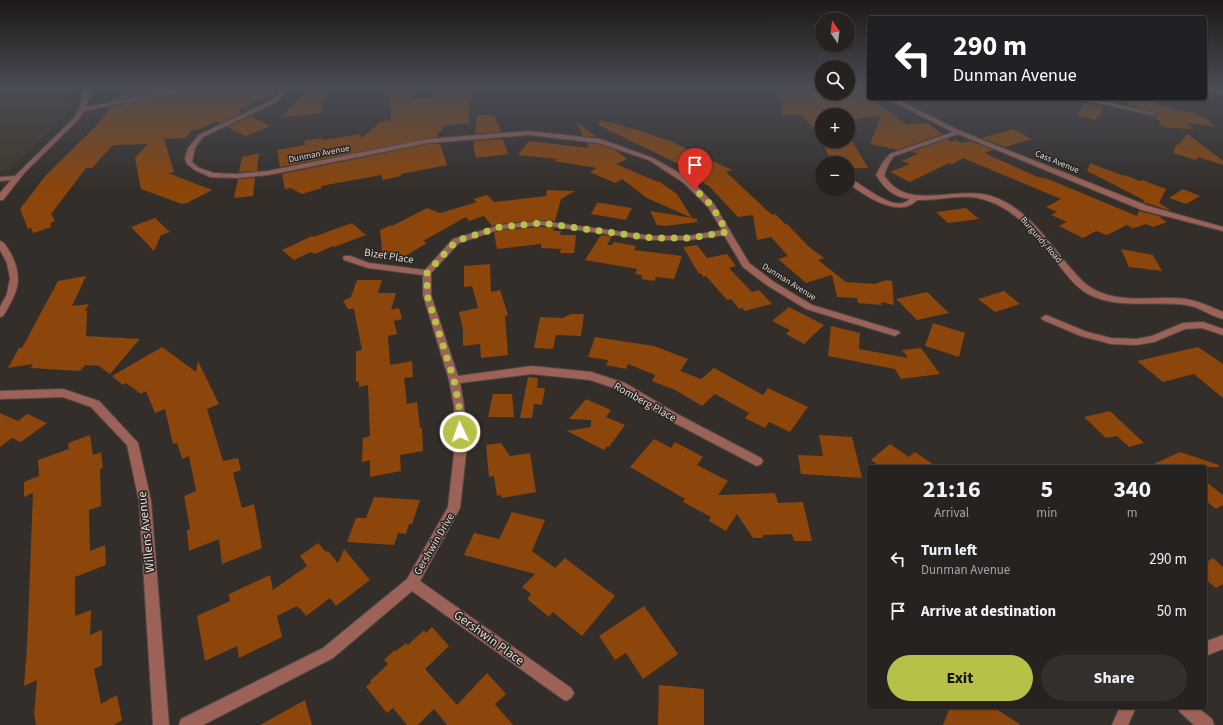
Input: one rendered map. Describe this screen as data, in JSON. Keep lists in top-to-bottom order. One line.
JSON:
{"streets":{"street":["Dunman Avenue","Cass Avenue","Burgundy Road","Bizet Place","Romberg Place","Willens Avenue","Gershwin Drive","Gershwin Place"]},"crossings":[["Cass Avenue","Burgundy Road"],["Bizet Place","Gershwin Drive"],["Romberg Place","Gershwin Drive"],["Gershwin Drive","Gershwin Place"]],"north":"top","page":{"map_buttons":["+","−"],"turn":["290 m","Dunman Avenue"],"eta":["21:16","Arrival","5","min","340","m"],"list":[{"name":"Turn left","note":"Dunman Avenue","value":"290 m"},{"name":"Arrive at destination","value":"50 m"}],"buttons":["Exit","Share"]}}
